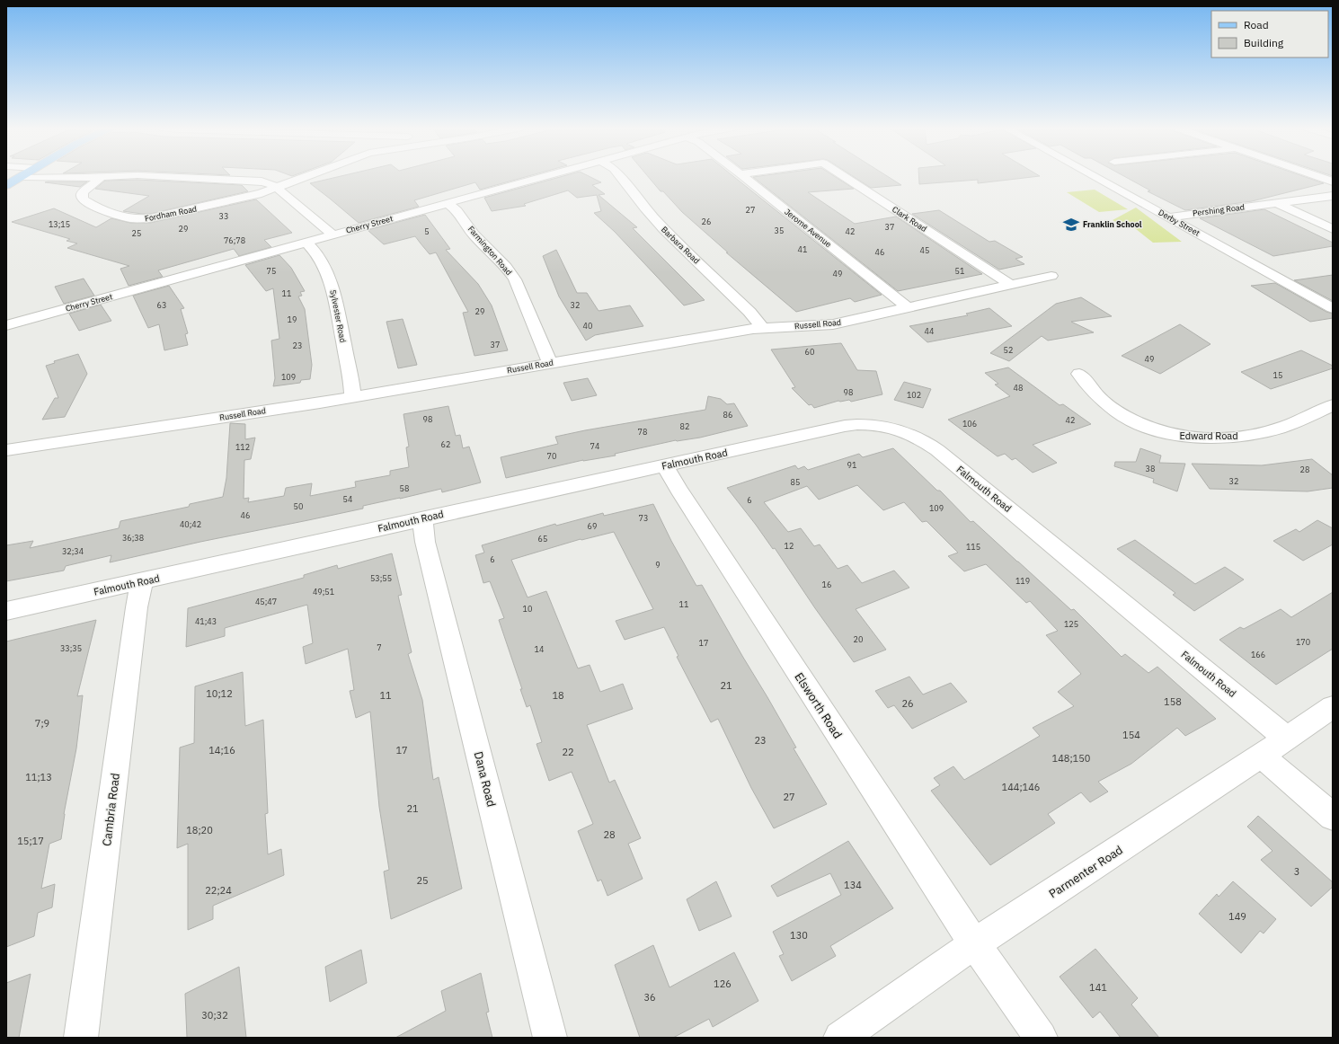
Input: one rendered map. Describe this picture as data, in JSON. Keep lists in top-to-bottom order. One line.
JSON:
{"streets":{"street":["Pershing Road","Fordham Road","Clark Road","Derby Street","Cherry Street","Jerome Avenue","Barbara Road","Farmington Road","Sylvester Road","Russell Road","Edward Road","Falmouth Road","Elsworth Road","Dana Road","Cambria Road","Parmenter Road"]},"crossings":[["Pershing Road","Derby Street"],["Clark Road","Russell Road"],["Cherry Street","Farmington Road"],["Cherry Street","Sylvester Road"],["Jerome Avenue","Russell Road"],["Barbara Road","Russell Road"],["Farmington Road","Russell Road"],["Sylvester Road","Russell Road"],["Falmouth Road","Elsworth Road"],["Falmouth Road","Dana Road"],["Falmouth Road","Cambria Road"],["Falmouth Road","Parmenter Road"],["Elsworth Road","Parmenter Road"]],"places":{"school or university":["Franklin School"]},"house_numbers":["27","33","26","13;15","37","29","35","5","42","25","76;78","41","45","46","75","51","49","11","63","32","29","19","40","44","37","23","52","60","49","15","109","48","98","102","86","98","42","106","82","78","62","74","112","70","91","38","28","32","85","58","54","6","50","109","46","73","40;42","69","36;38","65","12","115","32;34","6","9","53;55","119","16","49;51","45;47","11","10","41;43","125","20","170","17","7","33;35","14","166","21","10;12","11","18","158","26","7;9","154","23","14;16","17","22","148;150","11;13","144;146","27","21","18;20","28","15;17","3","25","134","22;24","149","130","126","141","36","30;32"],"legend":["Road","Building"]}
